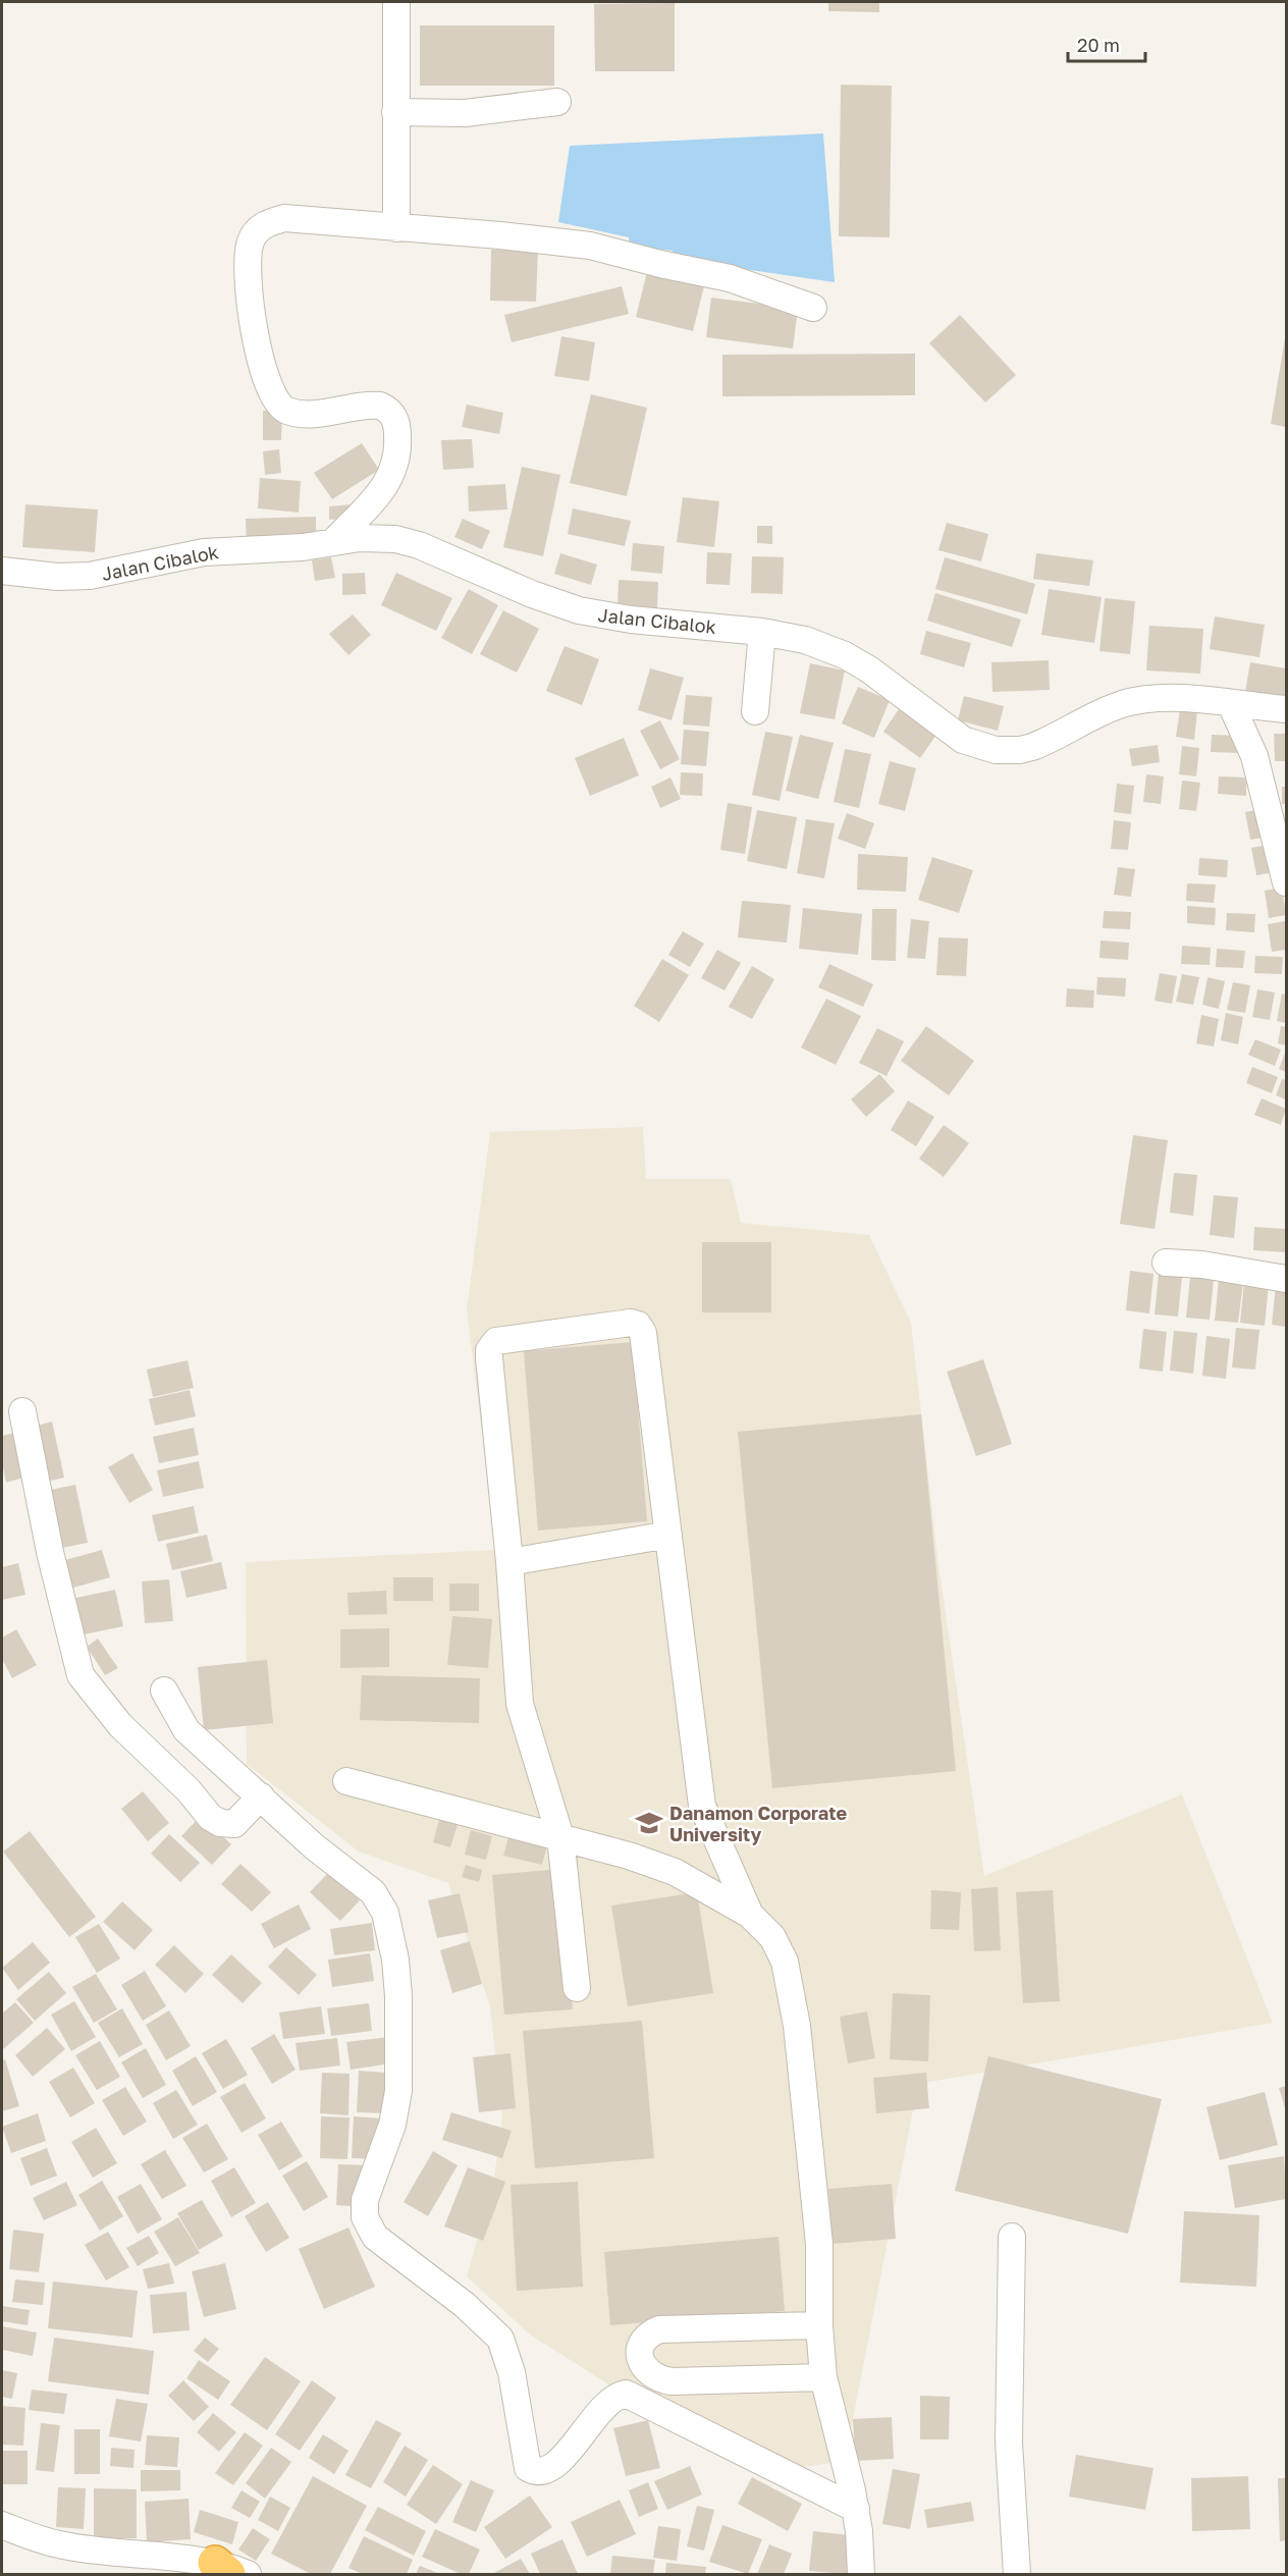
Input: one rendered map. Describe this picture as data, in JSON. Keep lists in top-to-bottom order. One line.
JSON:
{"streets":{"street":["Jalan Cibalok"]},"places":{"school or university":["Danamon Corporate University"]},"scale_bar":"20 m"}
